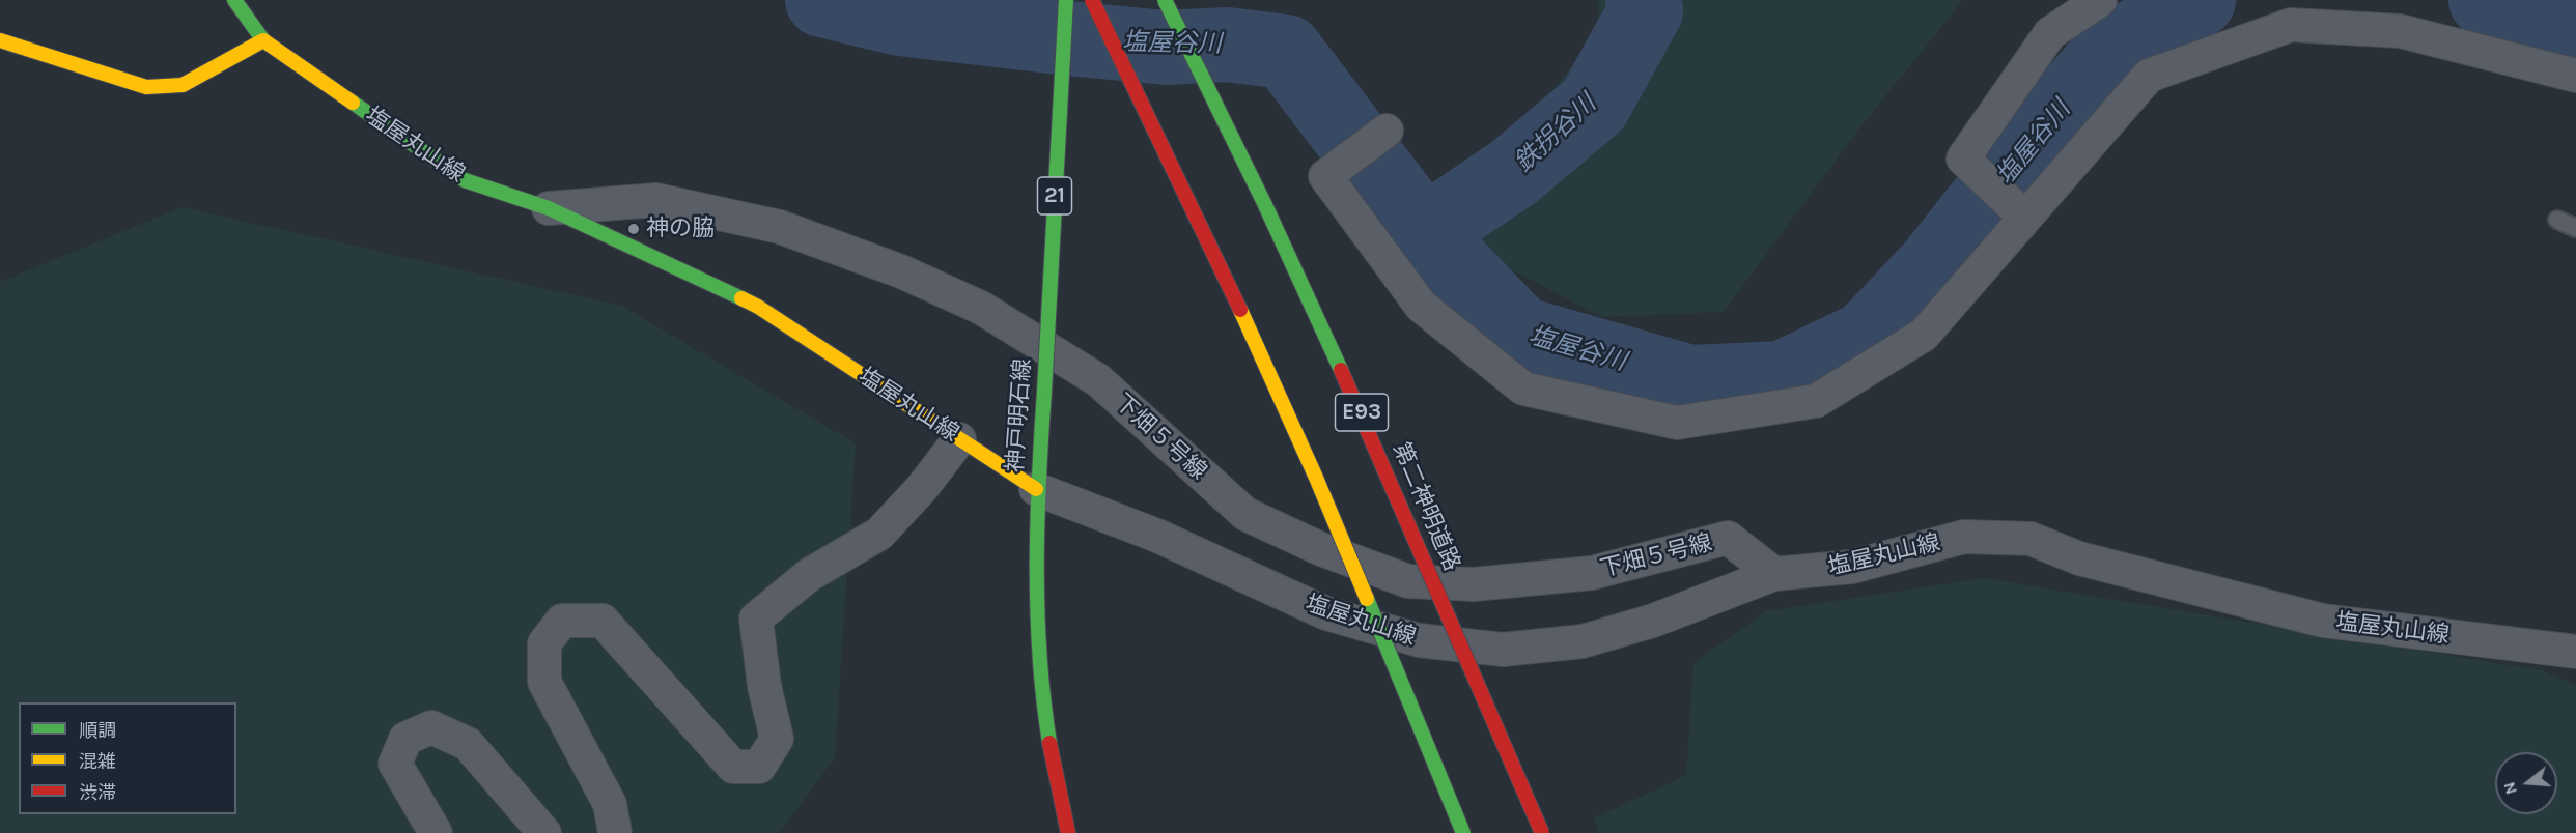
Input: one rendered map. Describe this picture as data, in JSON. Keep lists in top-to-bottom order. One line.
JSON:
{"streets":{"main road":["塩屋丸山線","21","E93","神戸明石線","第二神明道路"],"street":["下畑５号線"]},"crossings":[["塩屋丸山線","神戸明石線"],["塩屋丸山線","下畑５号線"]],"water":["塩屋谷川","鉄拐谷川"],"places":["神の脇"],"legend":["順調","混雑","渋滞"],"north":"left"}
